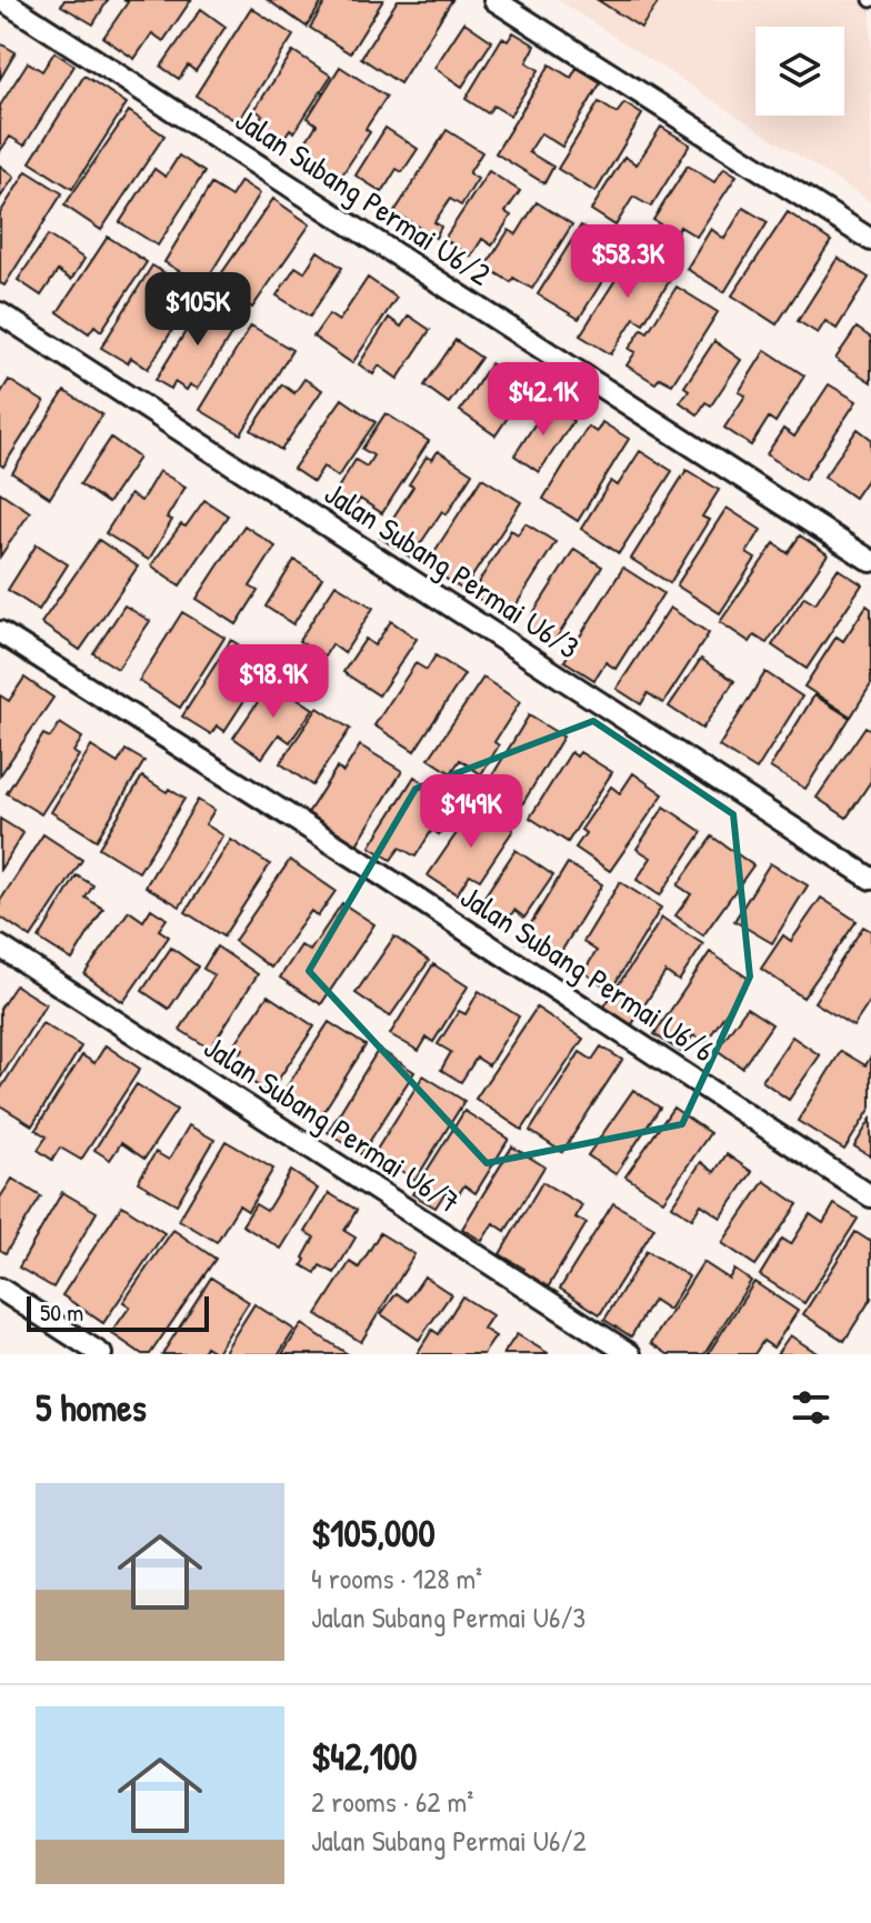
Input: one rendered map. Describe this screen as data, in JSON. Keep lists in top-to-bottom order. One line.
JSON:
{"streets":{"street":["Jalan Subang Permai U6/2","Jalan Subang Permai U6/3","Jalan Subang Permai U6/6","Jalan Subang Permai U6/7"]},"scale_bar":"50 m","page":{"price":["$58.3K","$105K","$42.1K","$98.9K","$149K"],"scale":"50 m","heading":"5 homes","list":[{"name":"$105,000","note":"4 rooms · 128 m² · Jalan Subang Permai U6/3"},{"name":"$42,100","note":"2 rooms · 62 m² · Jalan Subang Permai U6/2"}]}}
